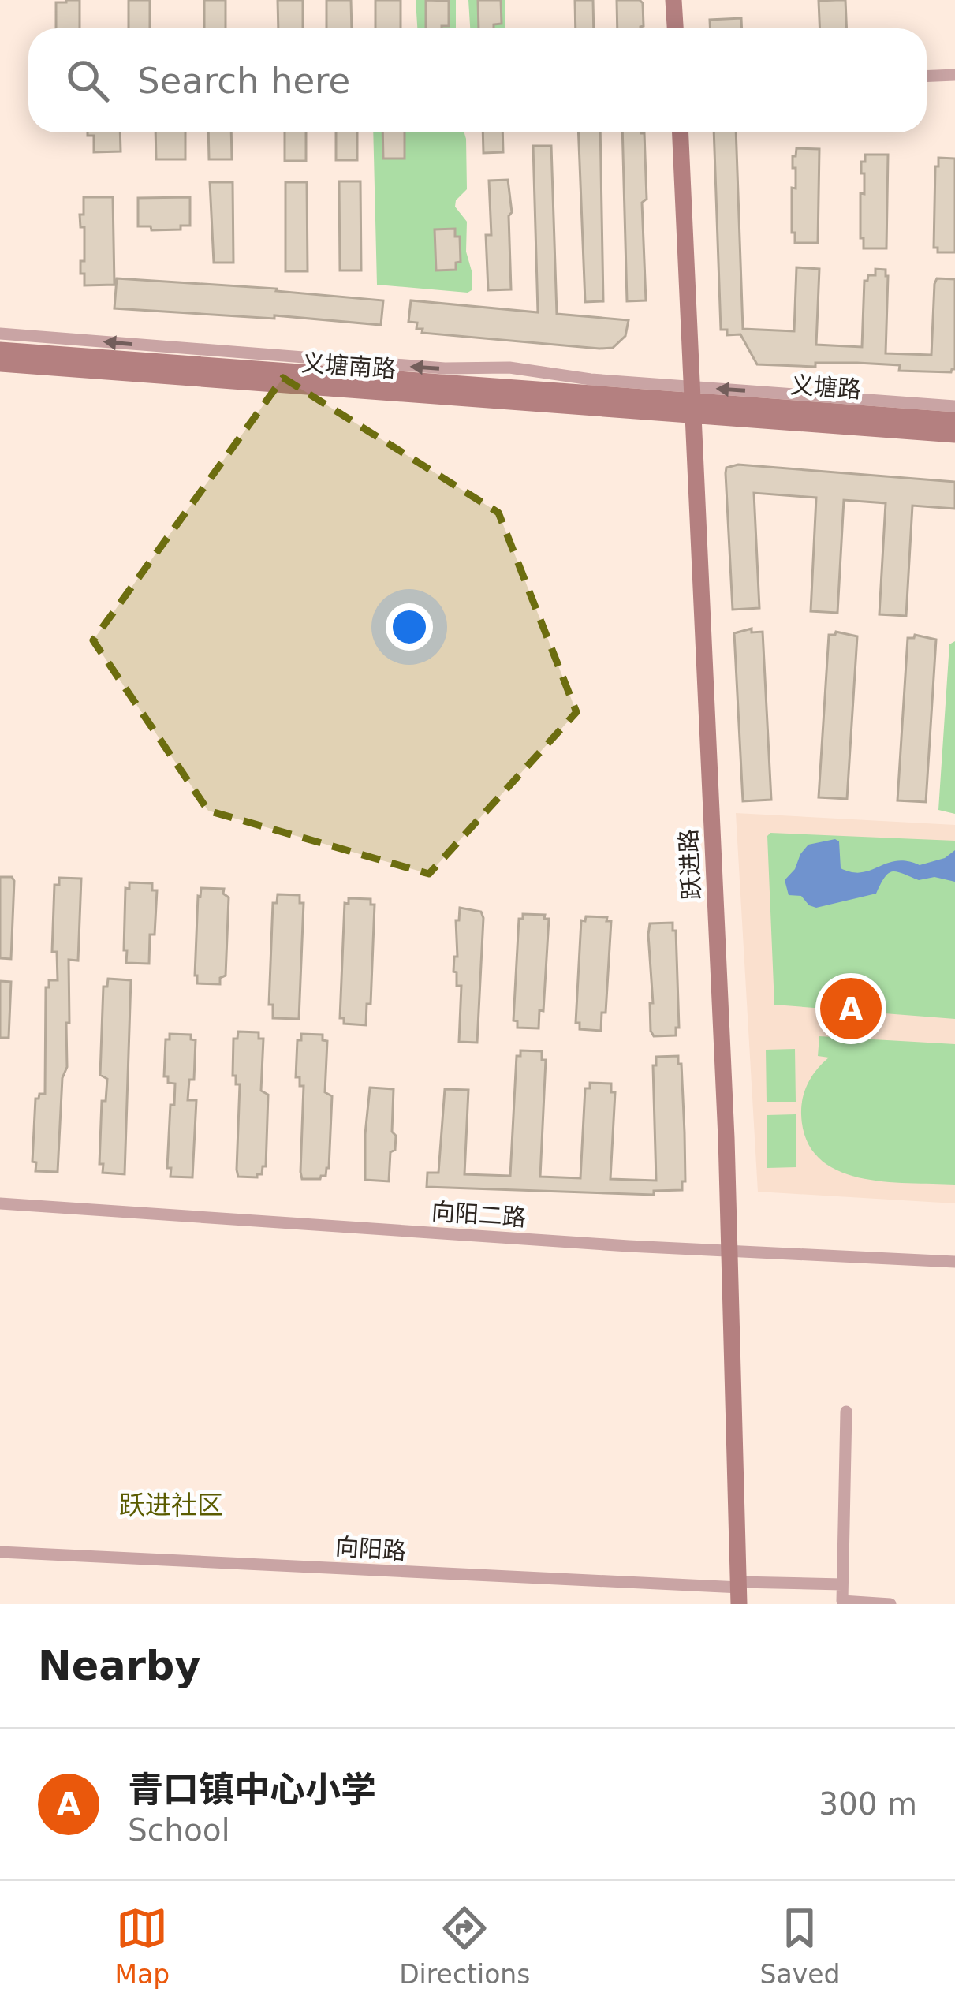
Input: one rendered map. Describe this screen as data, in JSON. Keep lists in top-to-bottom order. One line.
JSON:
{"streets":{"main road":["义塘南路","义塘路","跃进路"],"street":["向阳二路","向阳路"]},"crossings":[["义塘南路","义塘路"],["义塘南路","跃进路"],["义塘路","跃进路"],["跃进路","向阳二路"],["跃进路","向阳路"]],"districts":["跃进社区"],"page":{"search":"Search here","pins":"A","heading":"Nearby","list":[{"mark":"A","name":"青口镇中心小学","note":"School","value":"300 m"}],"nav":["Map","Directions","Saved"]}}
